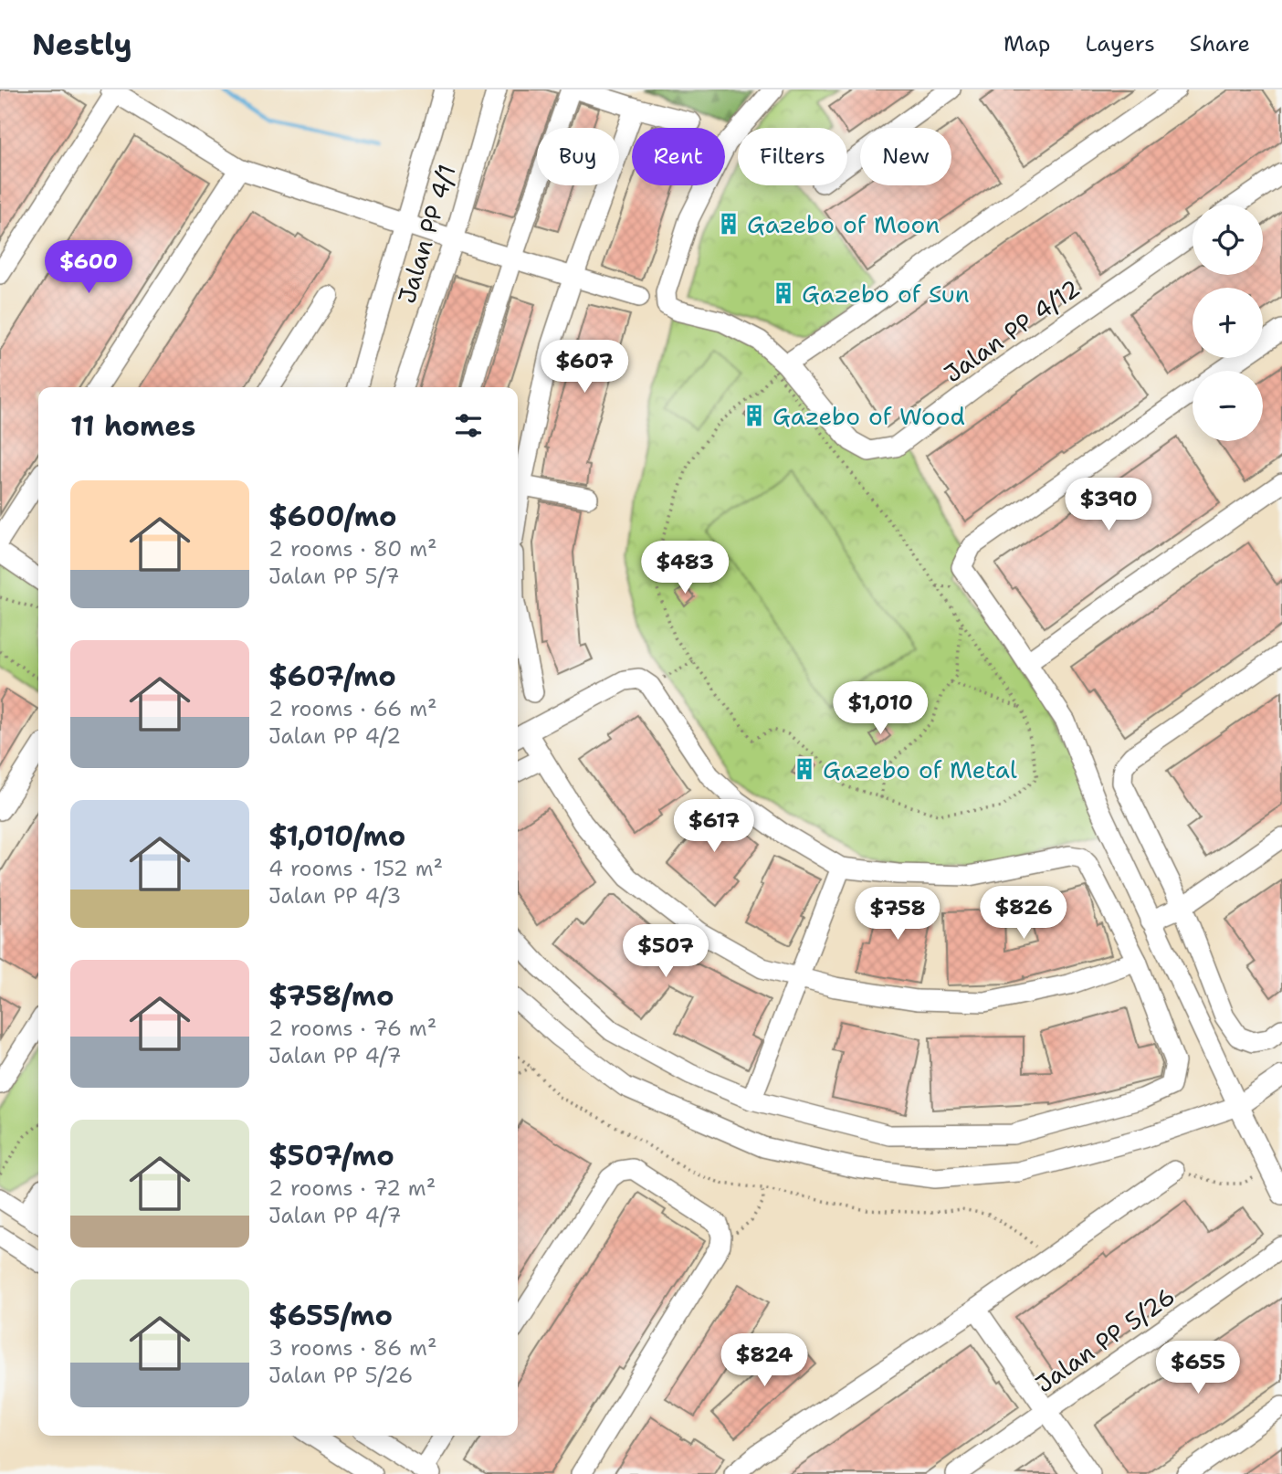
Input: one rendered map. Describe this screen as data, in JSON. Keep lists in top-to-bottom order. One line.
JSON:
{"streets":{"street":["Jalan PP 4/1","Jalan PP 4/12","Jalan PP 5/26"]},"places":{"building":["Gazebo of Moon","Gazebo of Sun","Gazebo of Wood","Gazebo of Metal"]},"page":{"header":"Nestly","nav":["Map","Layers","Share"],"chip":["Buy","Rent","Filters","New"],"map_buttons":["+","−"],"price":["$600","$607","$390","$483","$1,010","$617","$826","$758","$507","$824","$655"],"heading":"11 homes","list":[{"name":"$600/mo","note":"2 rooms · 80 m² · Jalan PP 5/7"},{"name":"$607/mo","note":"2 rooms · 66 m² · Jalan PP 4/2"},{"name":"$1,010/mo","note":"4 rooms · 152 m² · Jalan PP 4/3"},{"name":"$758/mo","note":"2 rooms · 76 m² · Jalan PP 4/7"},{"name":"$507/mo","note":"2 rooms · 72 m² · Jalan PP 4/7"},{"name":"$655/mo","note":"3 rooms · 86 m² · Jalan PP 5/26"}]}}
